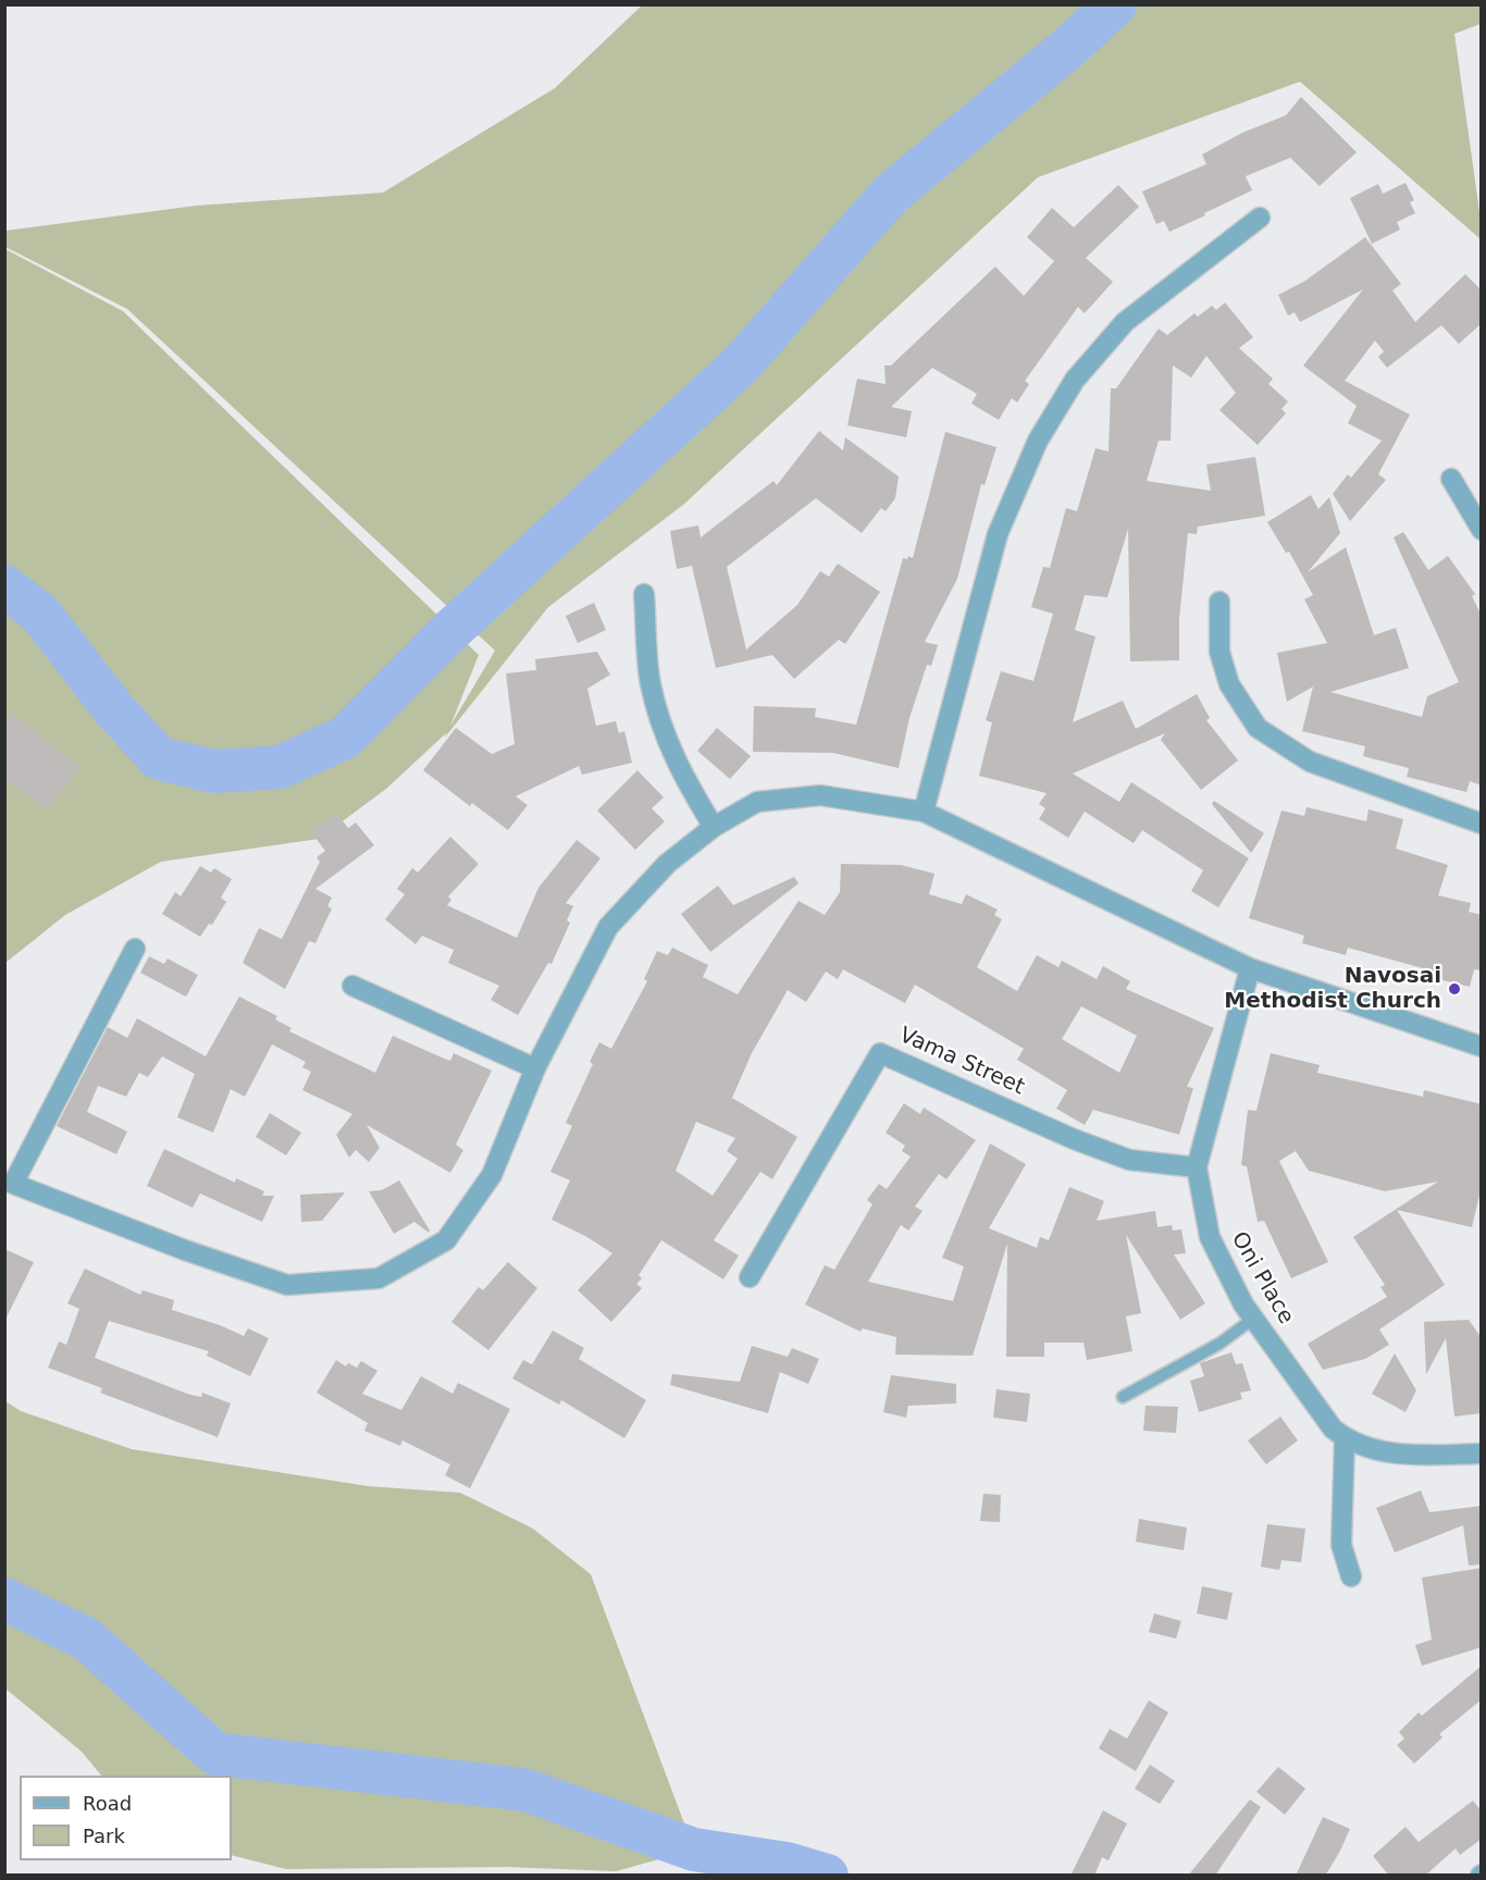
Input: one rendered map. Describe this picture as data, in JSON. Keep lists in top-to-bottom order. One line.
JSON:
{"streets":{"street":["Vama Street","Oni Place"]},"crossings":[["Vama Street","Oni Place"]],"places":["Navosai Methodist Church"],"legend":["Road","Park"]}
